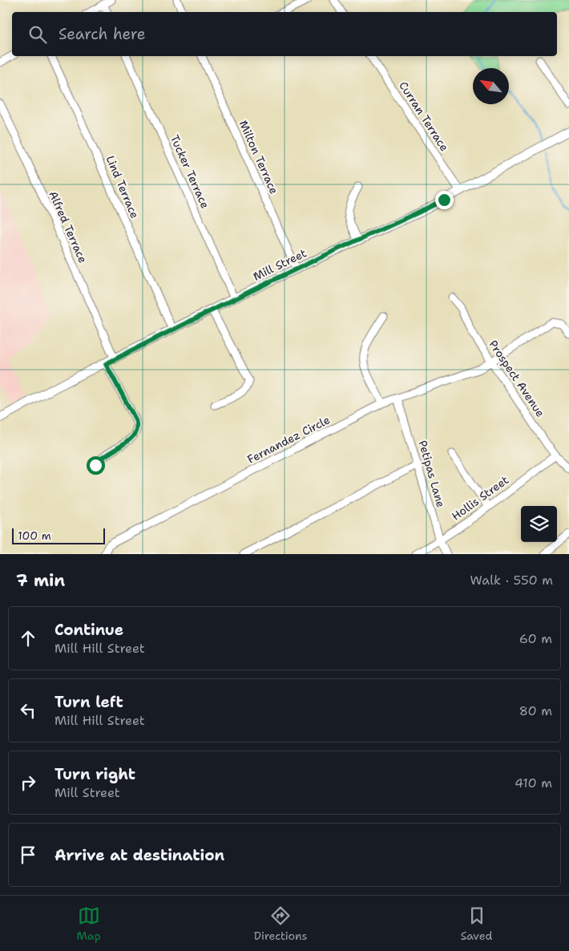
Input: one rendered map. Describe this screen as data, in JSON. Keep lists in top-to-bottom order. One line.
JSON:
{"streets":{"street":["Curran Terrace","Milton Terrace","Tucker Terrace","Lind Terrace","Alfred Terrace","Mill Street","Prospect Avenue","Fernandez Circle","Petipas Lane","Hollis Street"]},"crossings":[["Curran Terrace","Mill Street"],["Milton Terrace","Mill Street"],["Tucker Terrace","Mill Street"],["Lind Terrace","Mill Street"],["Alfred Terrace","Mill Street"],["Prospect Avenue","Fernandez Circle"],["Prospect Avenue","Hollis Street"],["Fernandez Circle","Petipas Lane"],["Petipas Lane","Hollis Street"]],"scale_bar":"100 m","north":"top left","page":{"search":"Search here","scale":"100 m","heading":["7 min","Walk · 550 m"],"list":[["Continue","Mill Hill Street","60 m"],["Turn left","Mill Hill Street","80 m"],["Turn right","Mill Street","410 m"],"Arrive at destination"],"nav":["Map","Directions","Saved"]}}
